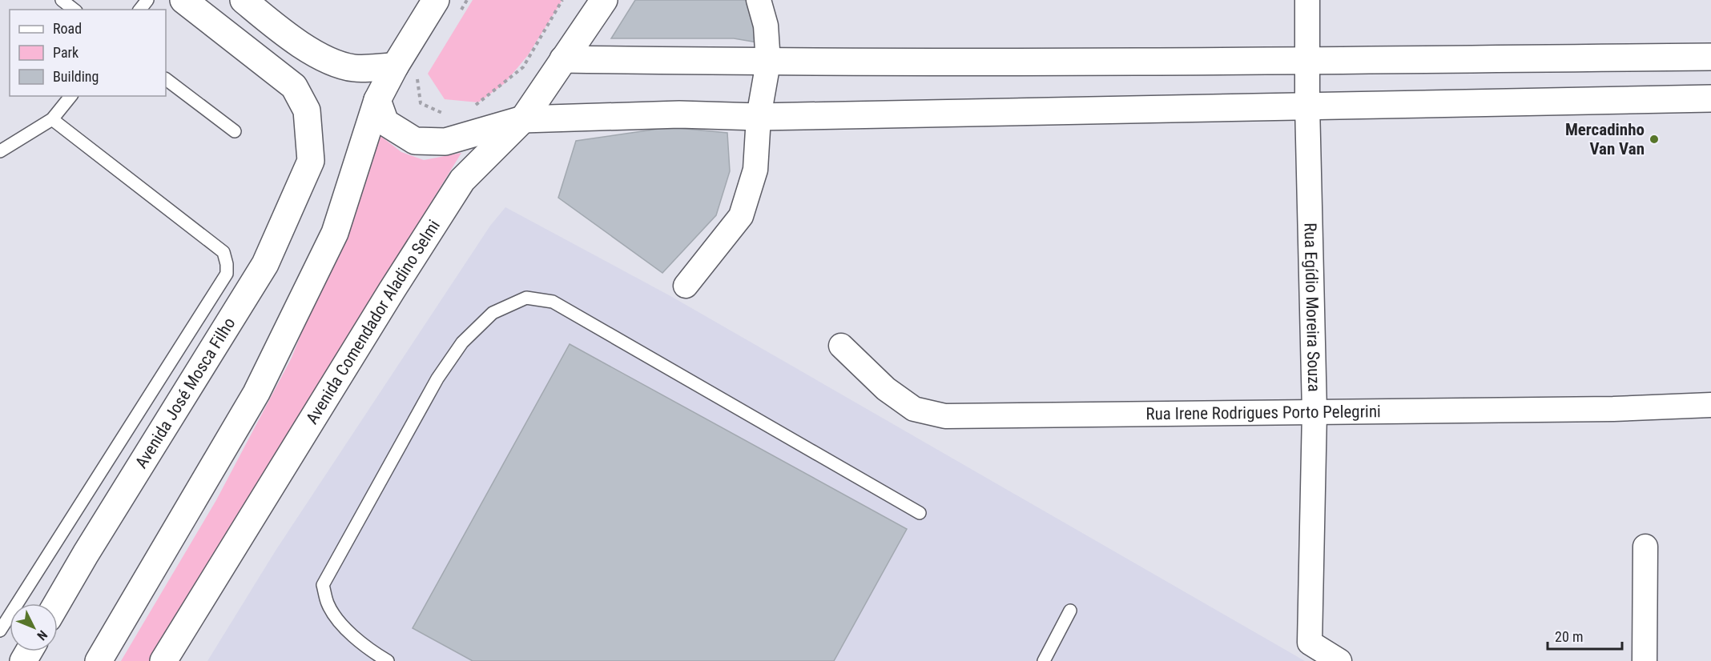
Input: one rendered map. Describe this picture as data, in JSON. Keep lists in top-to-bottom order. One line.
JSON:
{"streets":{"main road":["Avenida Comendador Aladino Selmi","Avenida José Mosca Filho"],"street":["Rua Egídio Moreira Souza","Rua Irene Rodrigues Porto Pelegrini"]},"crossings":[["Rua Egídio Moreira Souza","Rua Irene Rodrigues Porto Pelegrini"]],"places":["Mercadinho Van Van"],"legend":["Road","Park","Building"],"scale_bar":"20 m","north":"bottom right"}
